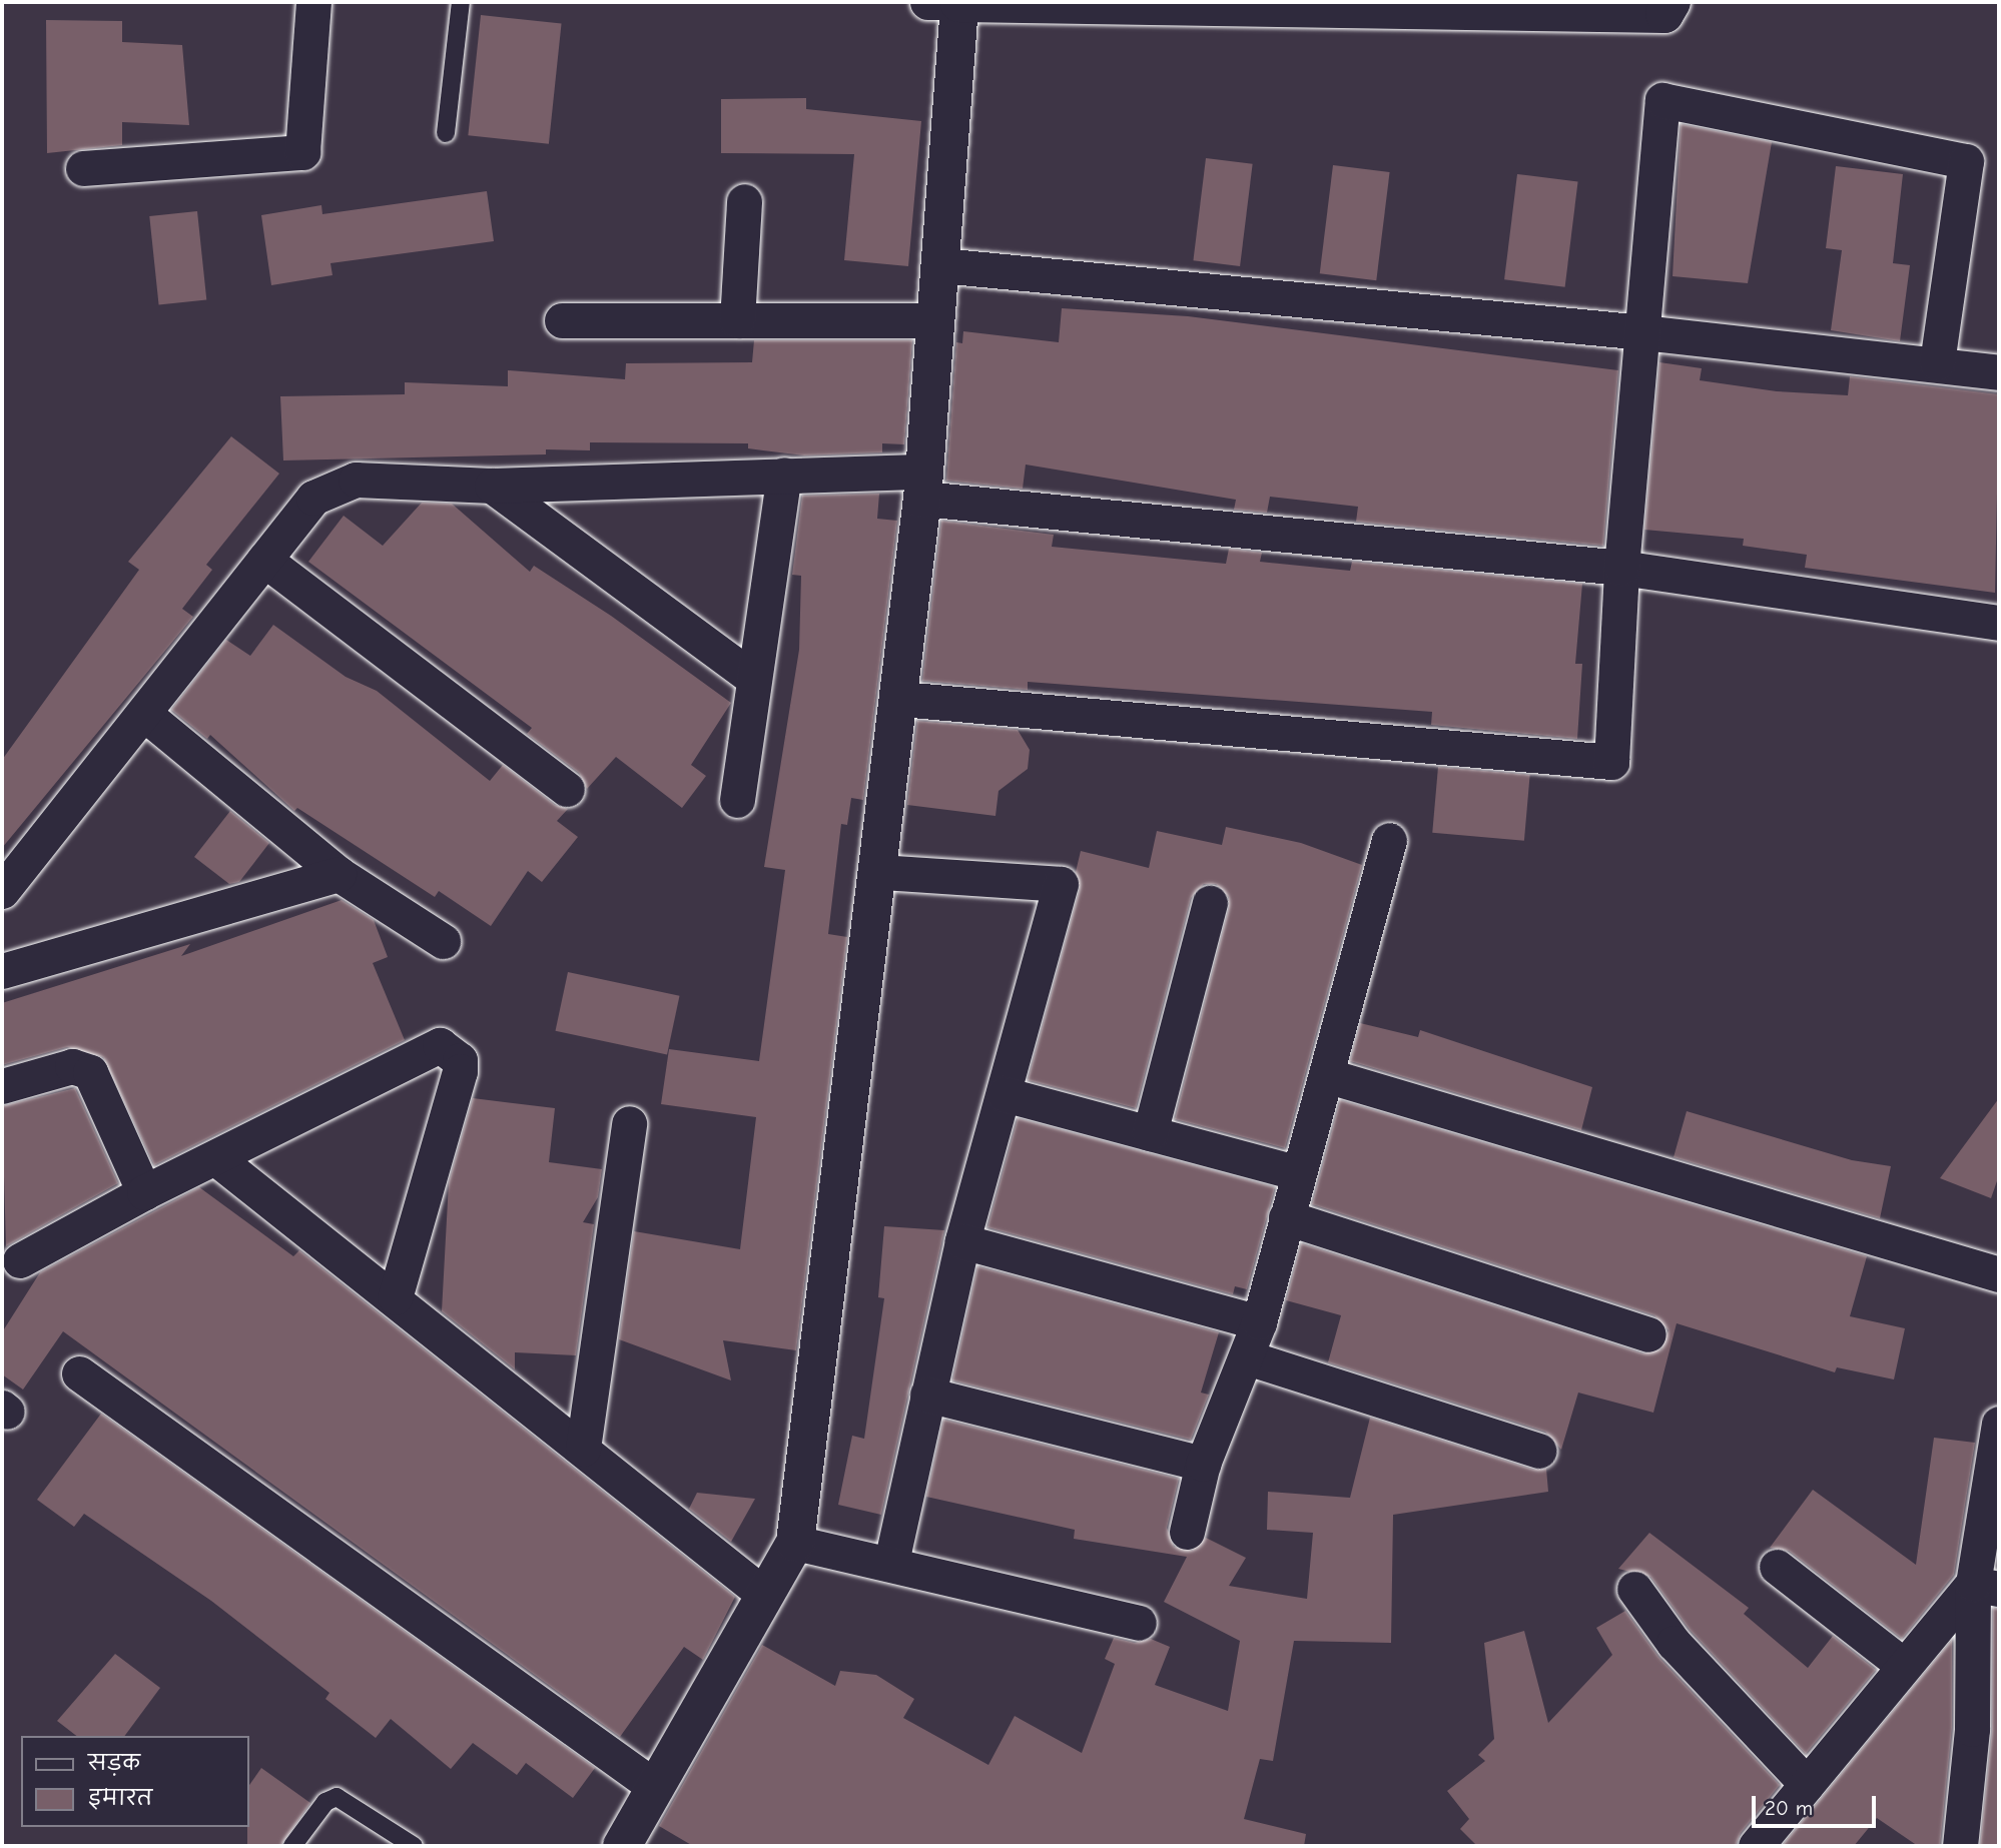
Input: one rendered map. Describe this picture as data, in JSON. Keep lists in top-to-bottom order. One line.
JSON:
{"legend":["सड़क","इमारत"],"scale_bar":"20 m"}
